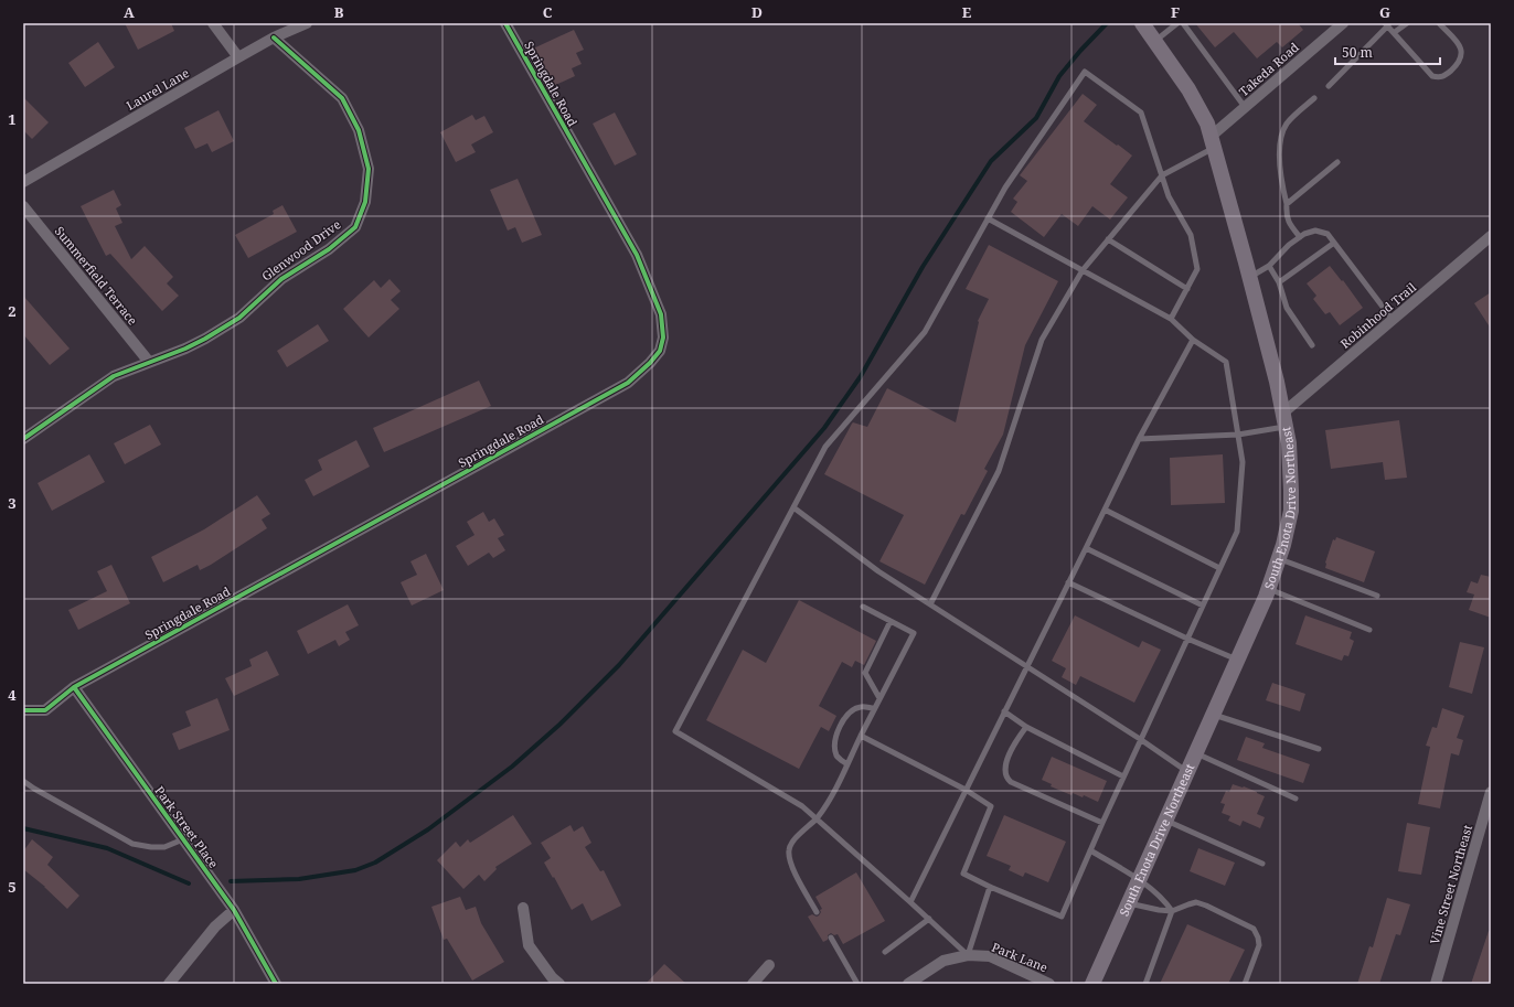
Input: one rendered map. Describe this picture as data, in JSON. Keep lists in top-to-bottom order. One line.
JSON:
{"streets":{"main road":["South Enota Drive Northeast"],"street":["Takeda Road","Springdale Road","Laurel Lane","Glenwood Drive","Summerfield Terrace","Robinhood Trail","Park Street Place","Vine Street Northeast","Park Lane"]},"crossings":[["Takeda Road","South Enota Drive Northeast"],["Springdale Road","Park Street Place"],["Laurel Lane","Glenwood Drive"],["Glenwood Drive","Summerfield Terrace"],["Robinhood Trail","South Enota Drive Northeast"]],"scale_bar":"50 m","grid":{"columns":["A","B","C","D","E","F","G"],"rows":["1","2","3","4","5"]}}
